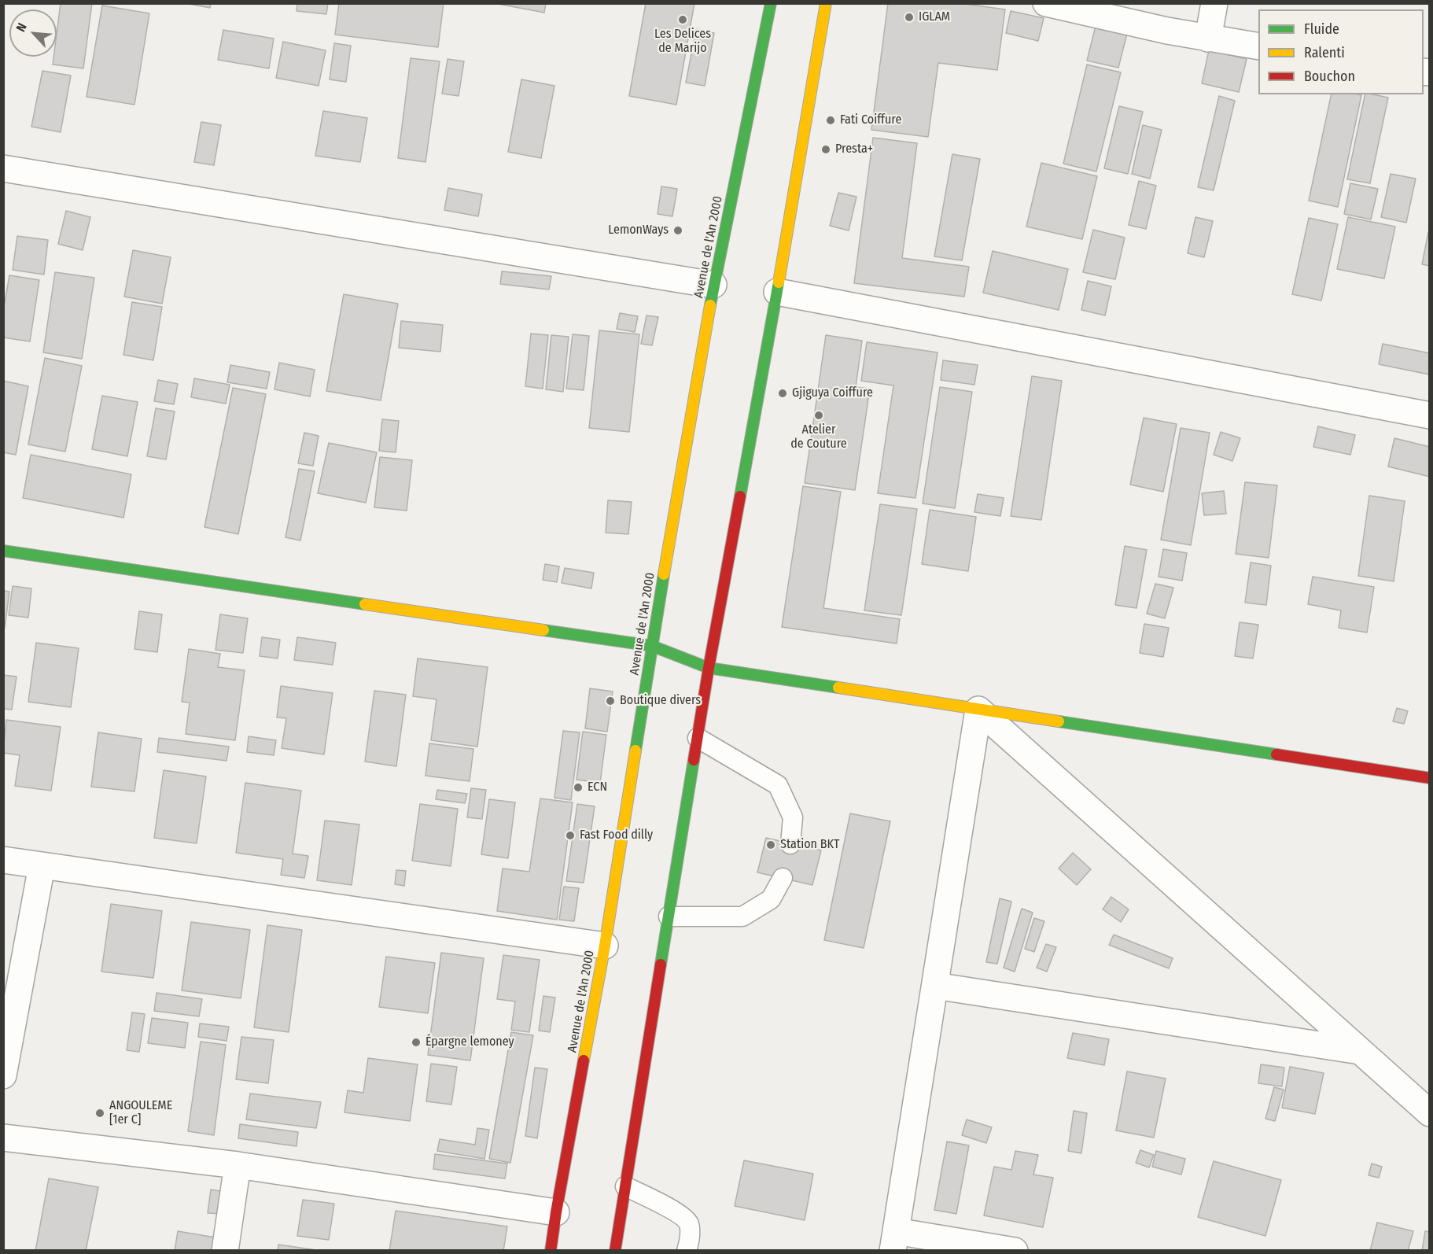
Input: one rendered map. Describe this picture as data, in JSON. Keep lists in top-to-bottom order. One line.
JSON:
{"streets":{"main road":["Avenue de l'An 2000"]},"places":["IGLAM","Les Delices de Marijo","Fati Coiffure","Presta+","LemonWays","Gjiguya Coiffure","Atelier de Couture","Boutique divers","ECN","Fast Food dilly","Station BKT","Épargne lemoney","ANGOULEME [1er C]"],"legend":["Fluide","Ralenti","Bouchon"],"north":"top left"}
